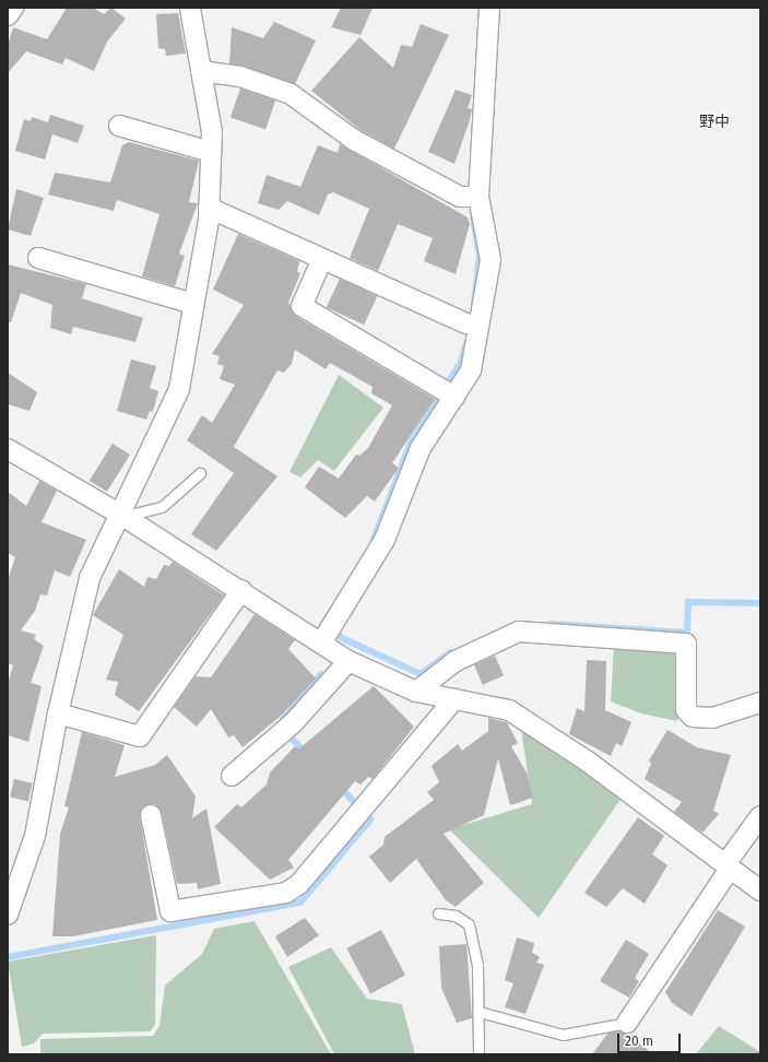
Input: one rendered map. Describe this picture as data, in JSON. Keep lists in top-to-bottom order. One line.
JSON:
{"districts":["野中"],"scale_bar":"20 m"}
